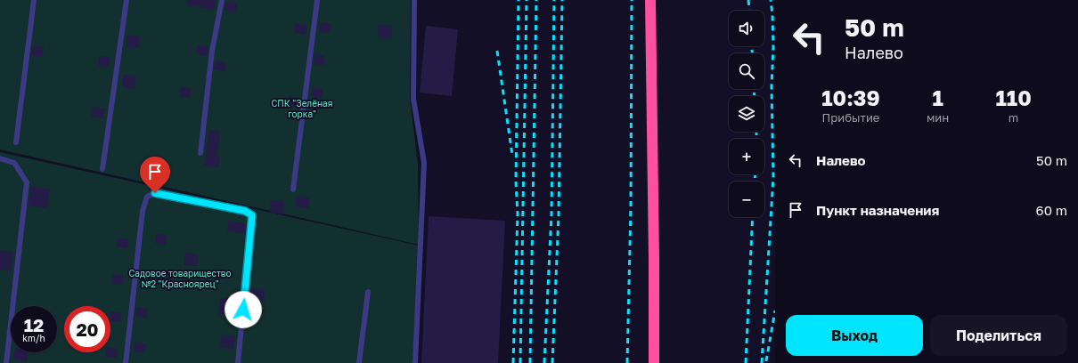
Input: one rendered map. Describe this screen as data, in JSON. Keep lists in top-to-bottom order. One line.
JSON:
{"parks":["СПК \"Зелёная горка\"","Садовое товарищество №2 \"Красноярец\""],"page":{"turn":["50 m","Налево"],"map_buttons":["+","−"],"eta":["10:39","Прибытие","1","мин","110","m"],"list":[{"name":"Налево","value":"50 m"},{"name":"Пункт назначения","value":"60 m"}],"speed":"12 km/h","limit":"20","buttons":["Выход","Поделиться"]}}
